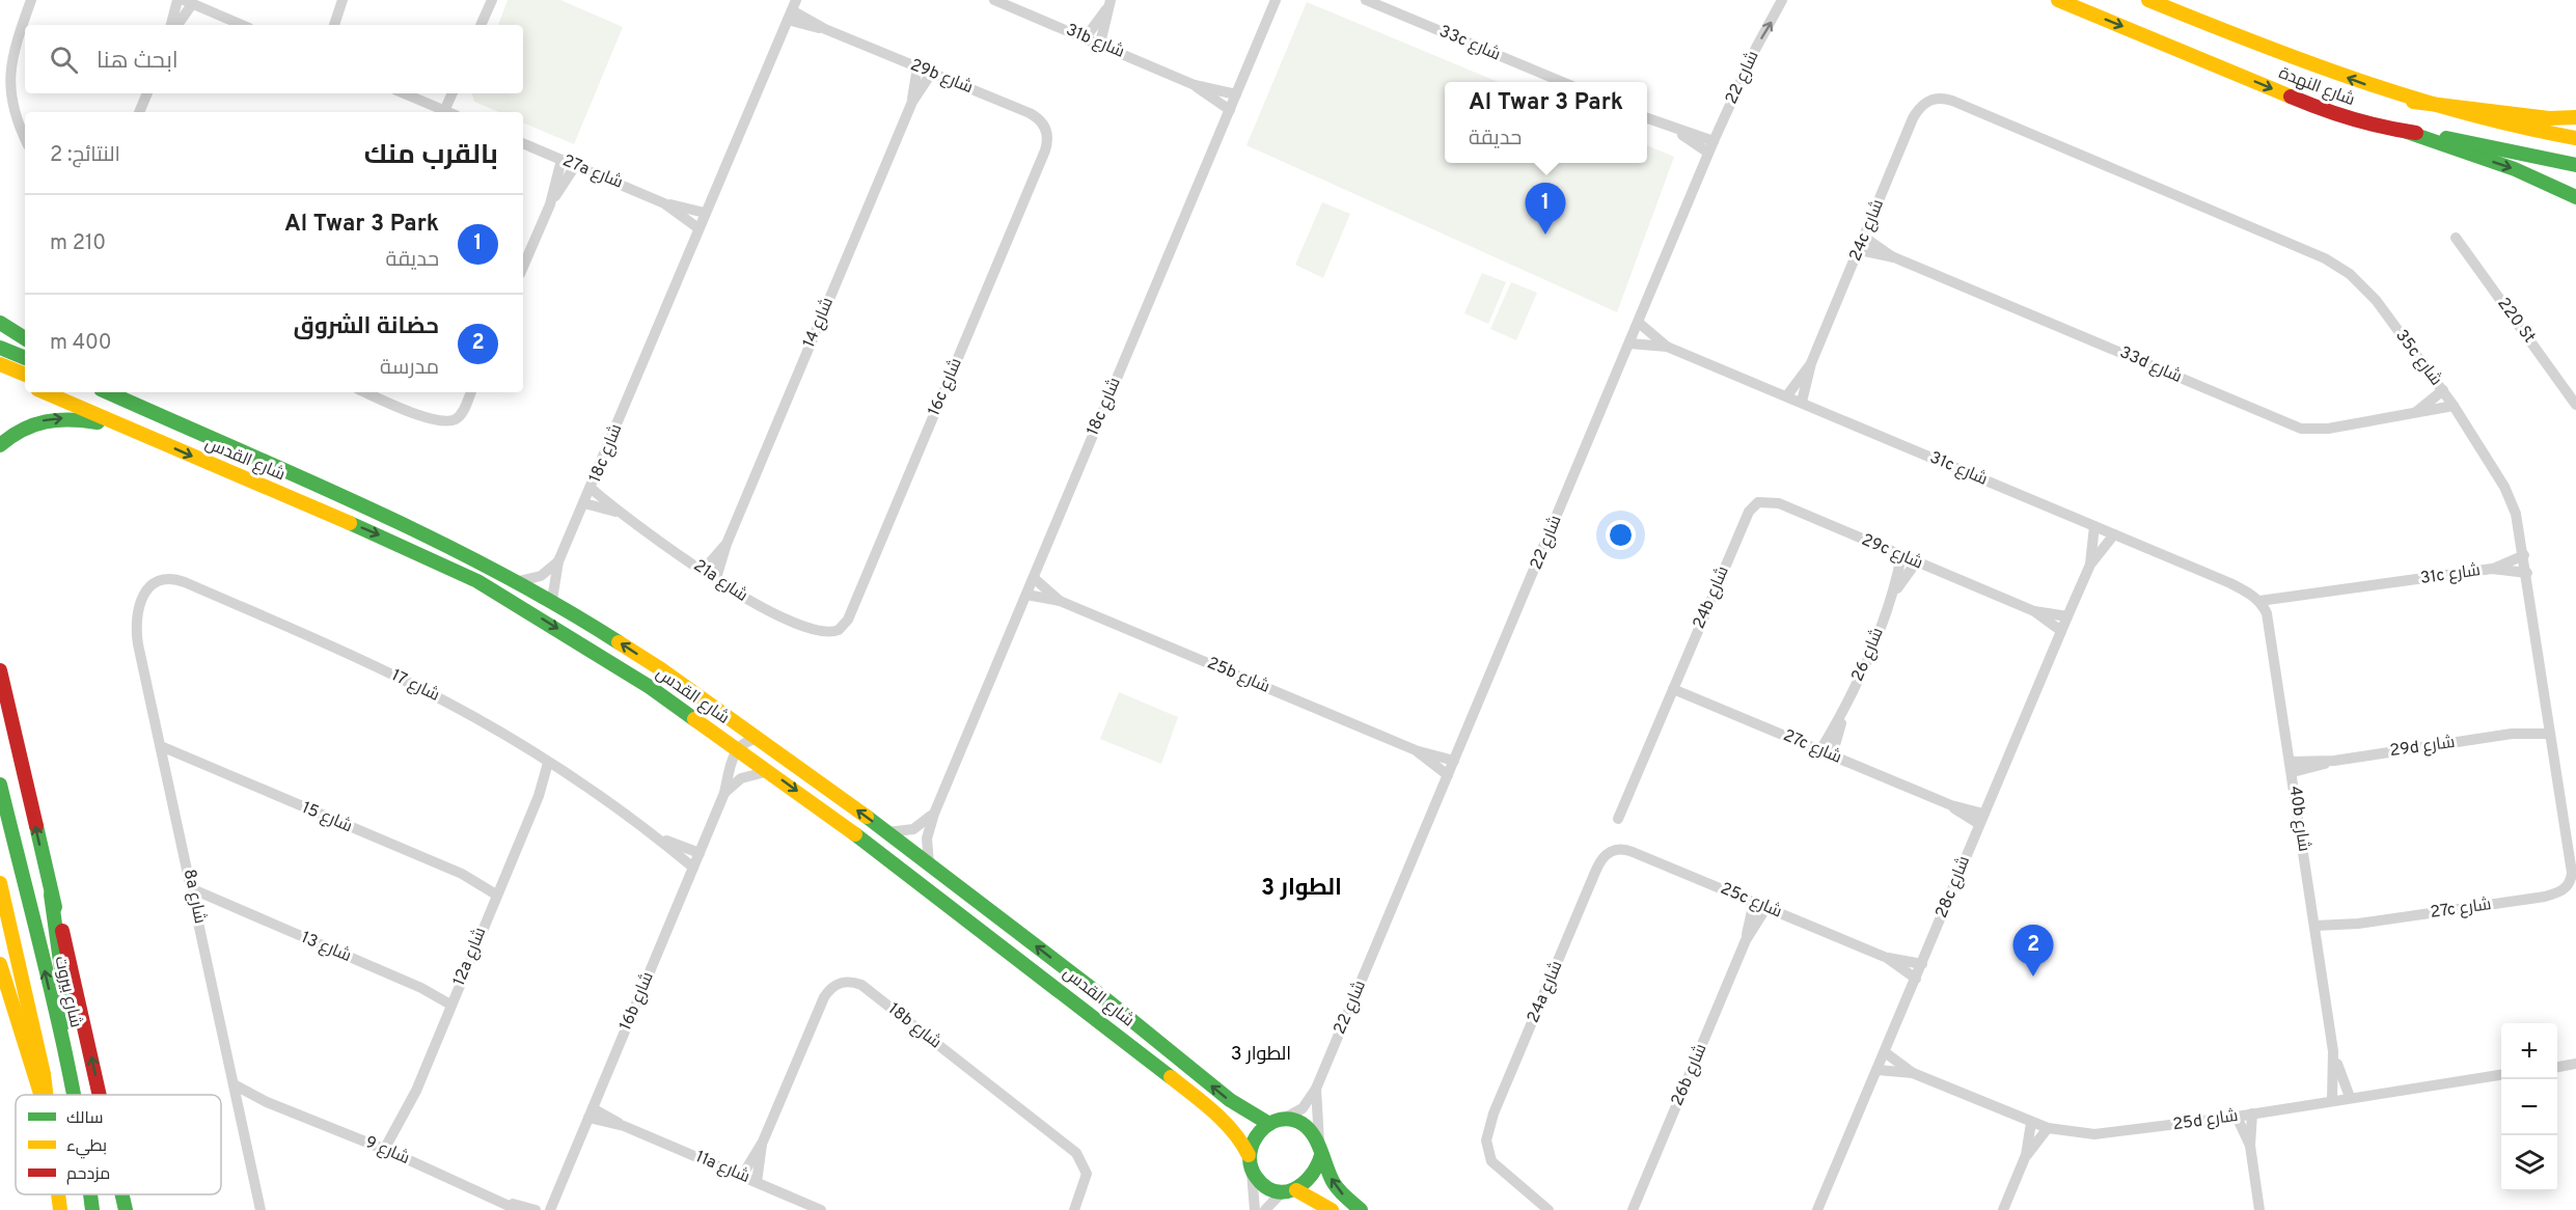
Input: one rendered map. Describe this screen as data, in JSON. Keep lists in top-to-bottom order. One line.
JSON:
{"streets":{"main road":["شارع النهدة","شارع القدس","شارع بيروت"],"street":["31b شارع","33c شارع","29b شارع","شارع 22","27a شارع","24c شارع","220 St","شارع 14","35c شارع","33d شارع","16c شارع","18c شارع","31c شارع","29c شارع","21a شارع","24b شارع","شارع 26","25b شارع","شارع 17","27c شارع","29d شارع","شارع 15","40b شارع","28c شارع","8a شارع","25c شارع","شارع 13","12a شارع","24a شارع","16b شارع","18b شارع","26b شارع","25d شارع","شارع 9","11a شارع"]},"crossings":[["31b شارع","18c شارع"],["29b شارع","شارع 14"],["29b شارع","16c شارع"],["29b شارع","18c شارع"],["شارع 22","شارع القدس"],["شارع 22","31c شارع"],["شارع 22","25b شارع"],["27a شارع","18c شارع"],["24c شارع","35c شارع"],["24c شارع","33d شارع"],["24c شارع","31c شارع"],["شارع 14","21a شارع"],["35c شارع","33d شارع"],["35c شارع","31c شارع"],["35c شارع","27c شارع"],["35c شارع","29d شارع"],["16c شارع","21a شارع"],["18c شارع","شارع القدس"],["18c شارع","21a شارع"],["18c شارع","25b شارع"],["شارع القدس","16b شارع"],["31c شارع","40b شارع"],["31c شارع","28c شارع"],["29c شارع","24b شارع"],["29c شارع","شارع 26"],["29c شارع","28c شارع"],["24b شارع","27c شارع"],["شارع 26","27c شارع"],["شارع 17","8a شارع"],["شارع 17","12a شارع"],["شارع 17","16b شارع"],["27c شارع","40b شارع"],["27c شارع","28c شارع"],["29d شارع","40b شارع"],["شارع 15","8a شارع"],["شارع 15","12a شارع"],["40b شارع","25d شارع"],["28c شارع","25c شارع"],["28c شارع","25d شارع"],["8a شارع","شارع 13"],["8a شارع","شارع 9"],["25c شارع","24a شارع"],["25c شارع","26b شارع"],["شارع 13","12a شارع"],["12a شارع","شارع 9"],["16b شارع","11a شارع"],["18b شارع","11a شارع"]],"districts":["الطوار 3","الطوار 3"],"legend":["سالك","بطيء","مزدحم"],"page":{"search":"ابحث هنا","popup":["Al Twar 3 Park","حديقة"],"heading":["بالقرب منك","النتائج: 2"],"pins":["1","2"],"list":[{"mark":"1","name":"Al Twar 3 Park","note":"حديقة","value":"210 m"},{"mark":"2","name":"حضانة الشروق","note":"مدرسة","value":"400 m"}],"map_buttons":["+","−"]}}
